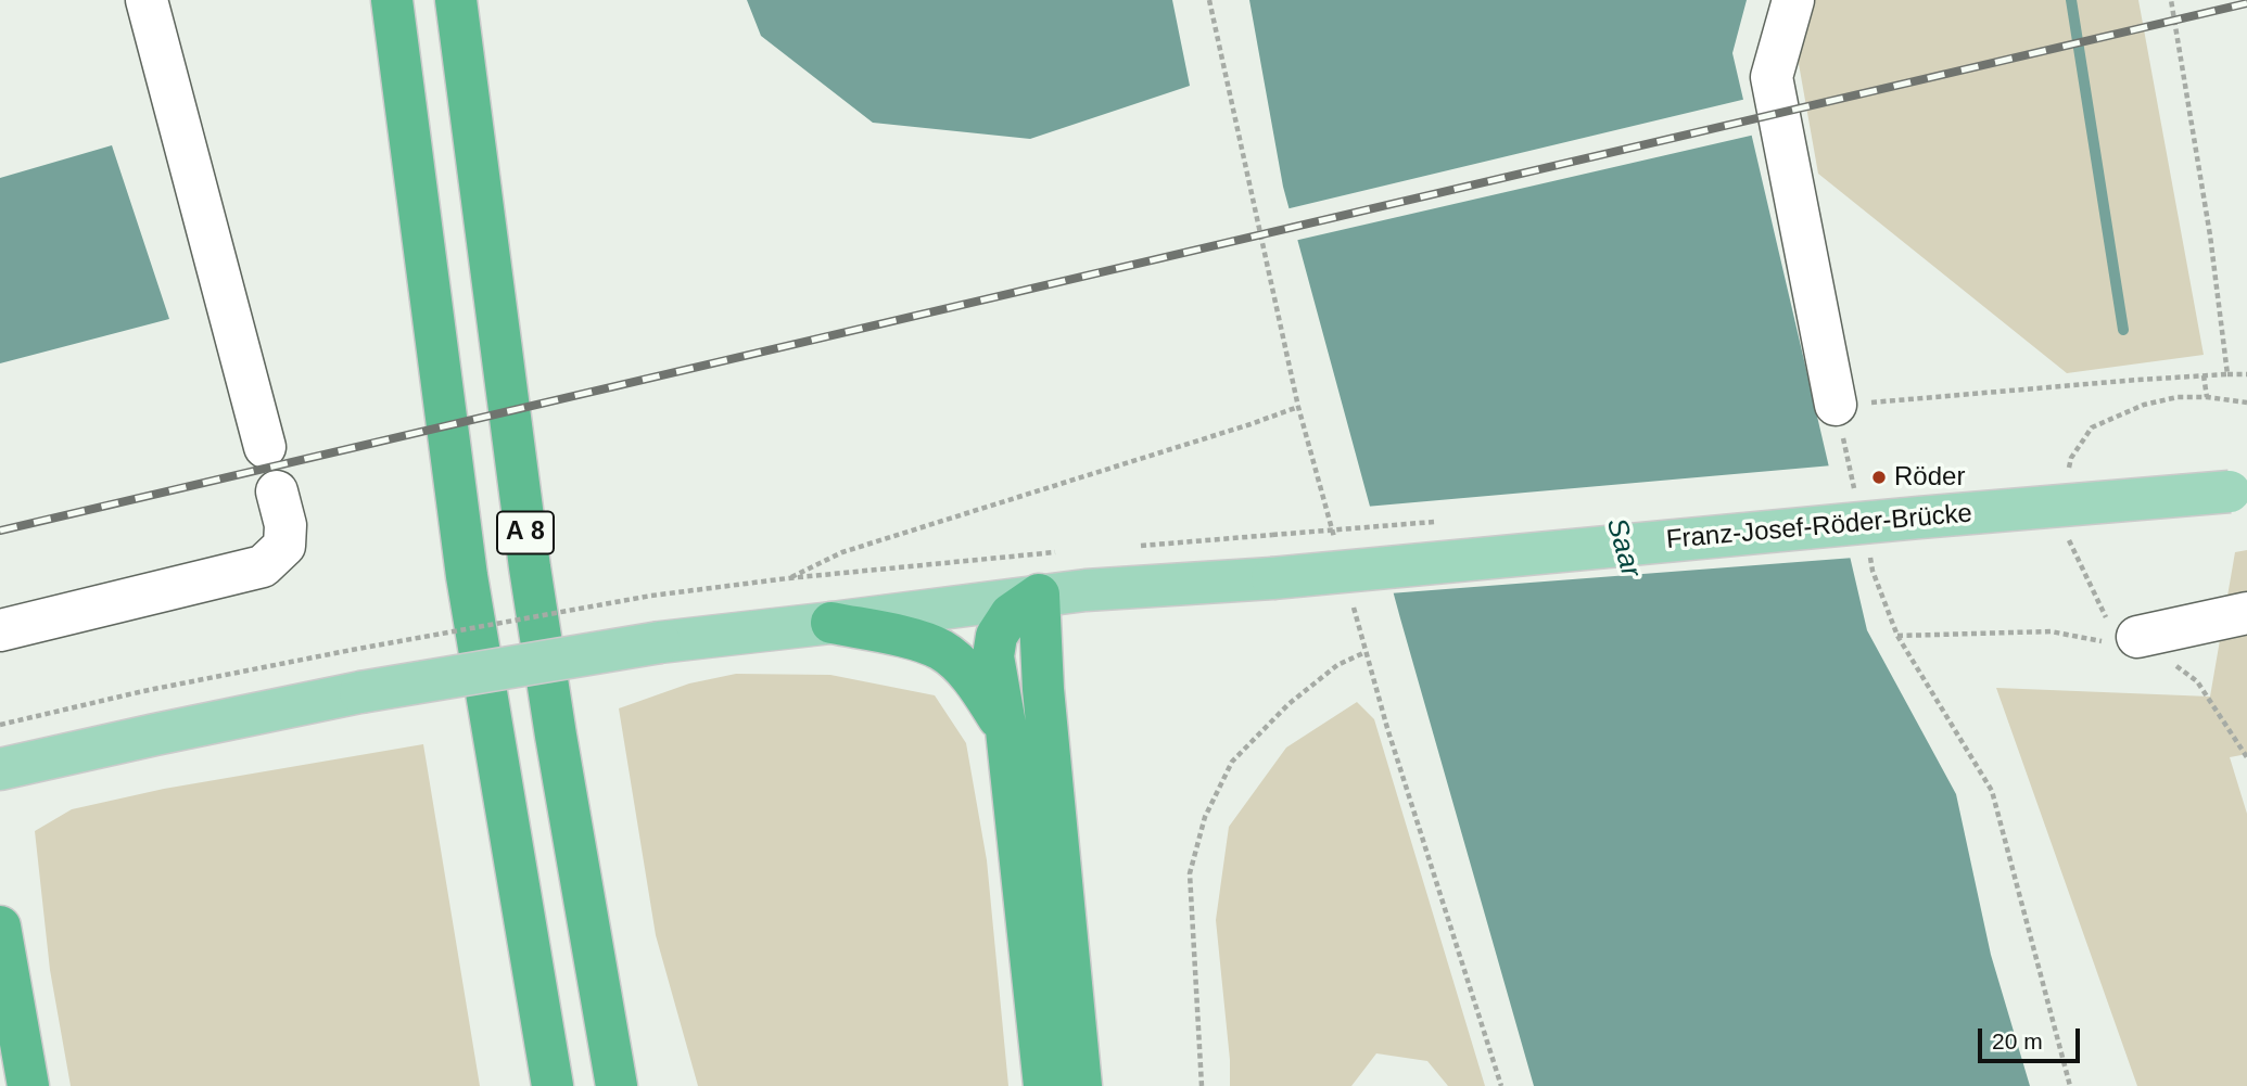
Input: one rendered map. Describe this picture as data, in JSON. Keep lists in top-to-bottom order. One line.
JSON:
{"streets":{"highway":["A 8"],"main road":["Franz-Josef-Röder-Brücke"]},"water":["Saar"],"places":["Röder"],"scale_bar":"20 m"}
